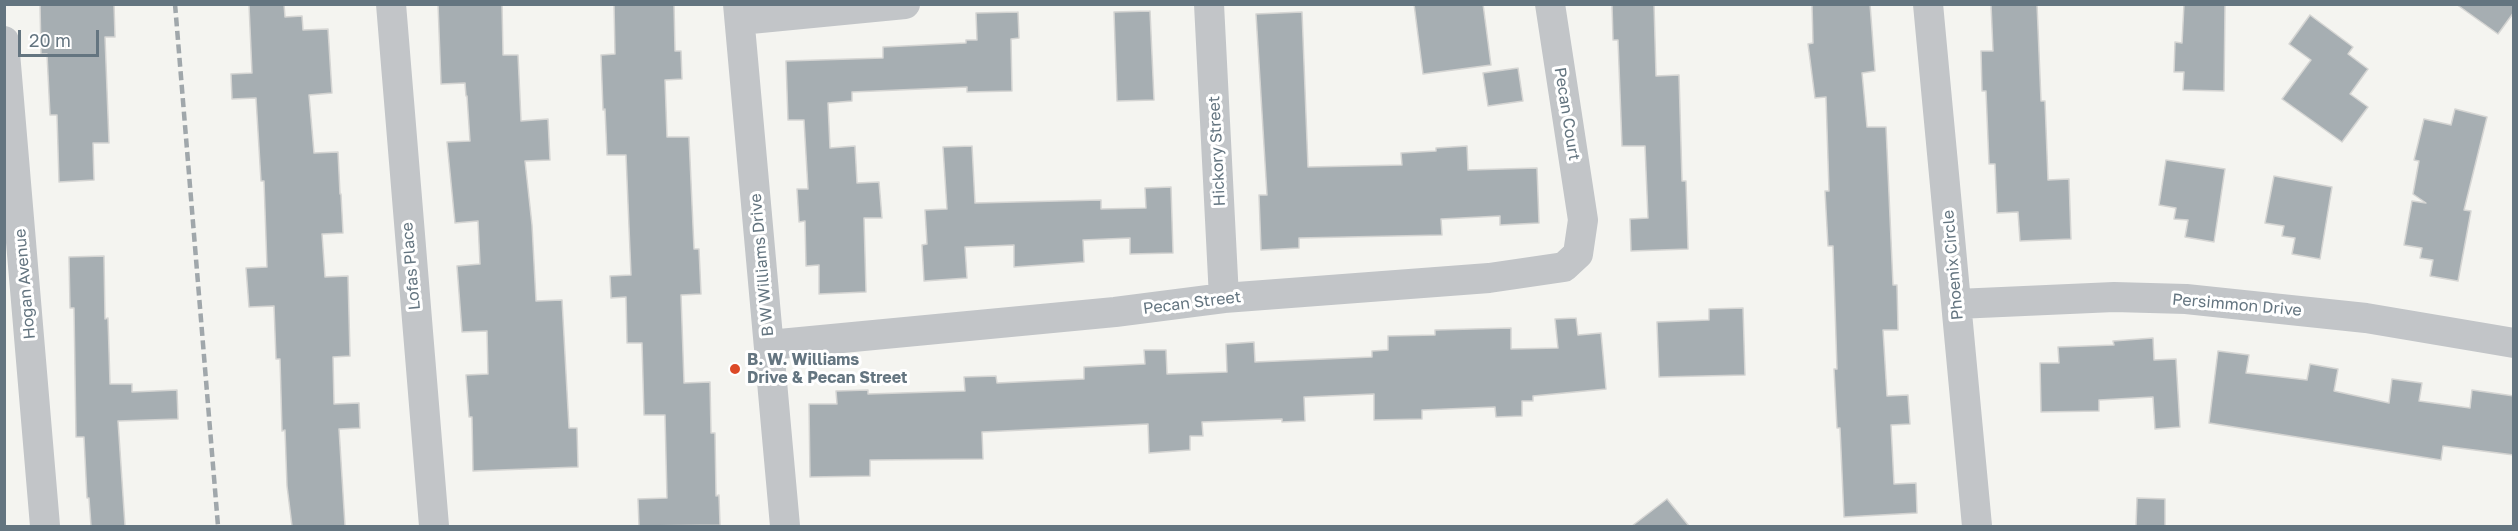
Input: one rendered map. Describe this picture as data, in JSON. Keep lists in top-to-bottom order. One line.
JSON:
{"streets":{"street":["Pecan Court","Hickory Street","B W Williams Drive","Phoenix Circle","Lofas Place","Hogan Avenue","Pecan Street","Persimmon Drive"]},"crossings":[["Pecan Court","Pecan Street"],["Hickory Street","Pecan Street"],["B W Williams Drive","Pecan Street"],["Phoenix Circle","Persimmon Drive"]],"places":["B. W. Williams Drive & Pecan Street"],"scale_bar":"20 m"}
